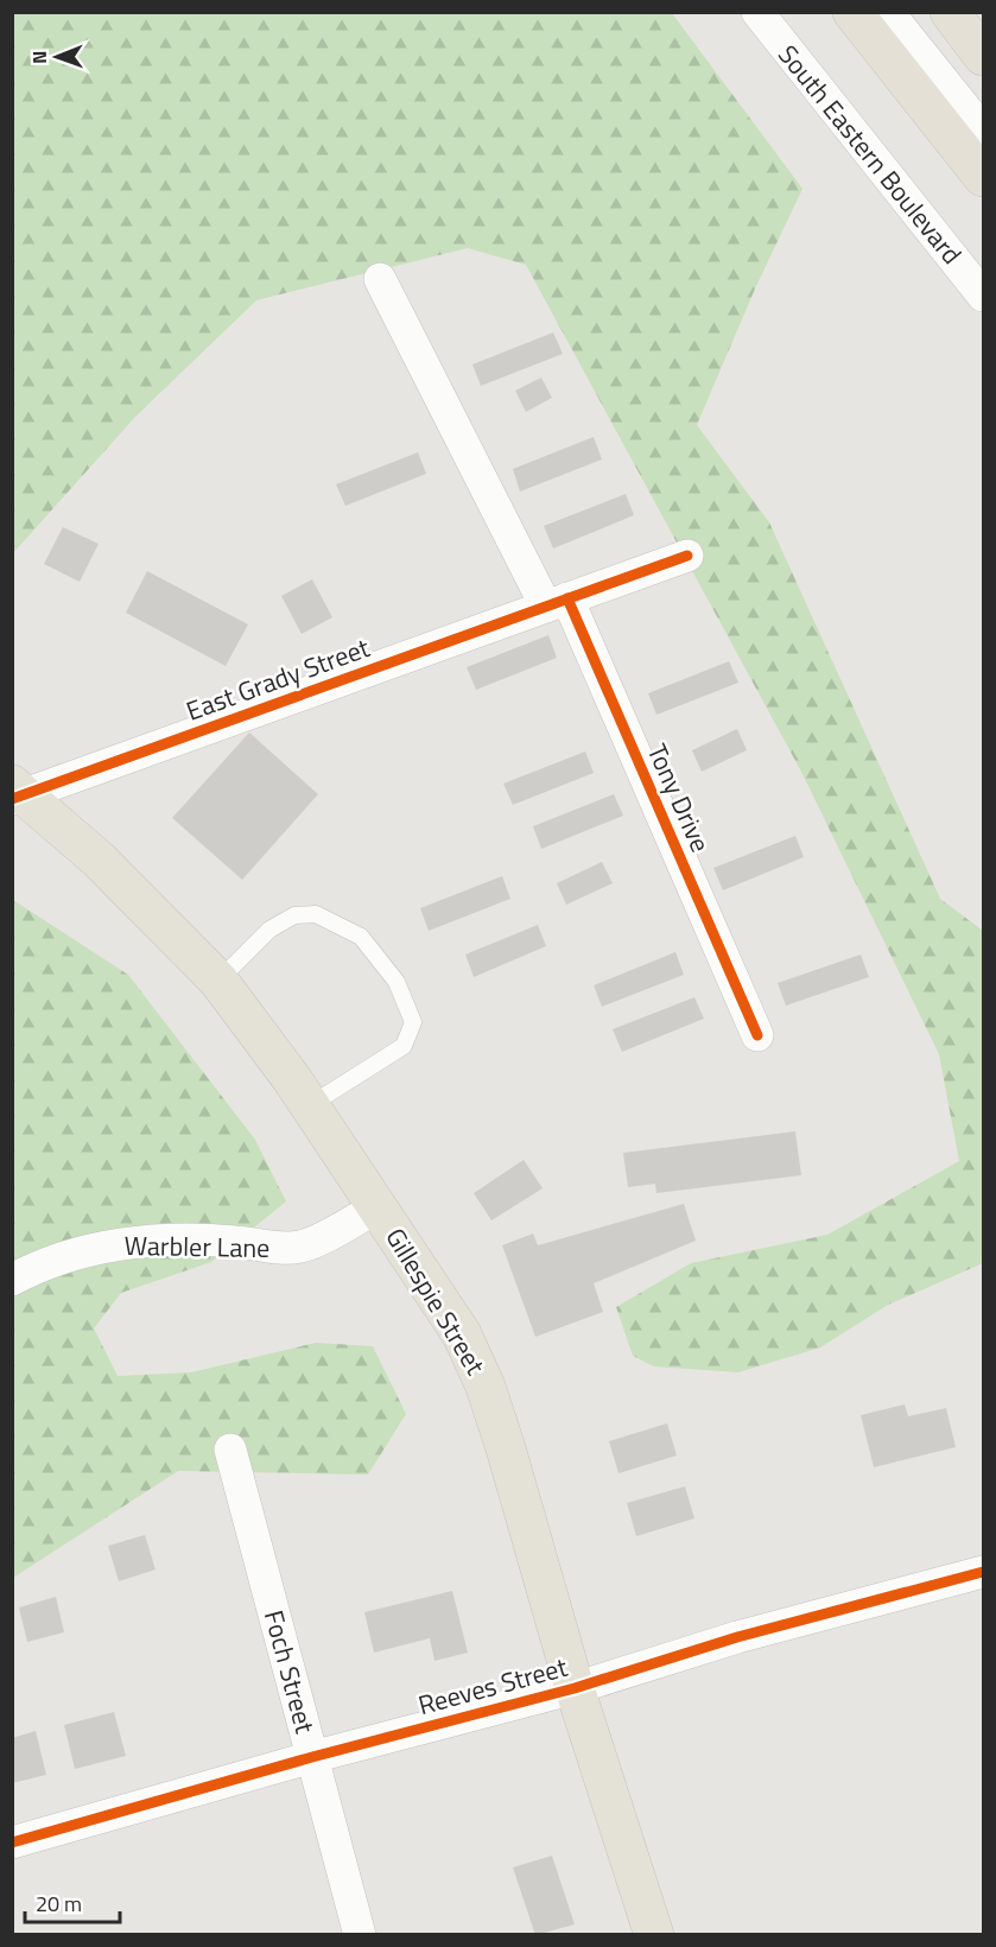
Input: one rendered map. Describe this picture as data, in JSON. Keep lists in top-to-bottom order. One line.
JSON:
{"streets":{"main road":["Gillespie Street"],"street":["South Eastern Boulevard","East Grady Street","Tony Drive","Warbler Lane","Foch Street","Reeves Street"]},"crossings":[["East Grady Street","Tony Drive"],["East Grady Street","Gillespie Street"],["Warbler Lane","Gillespie Street"],["Gillespie Street","Reeves Street"],["Foch Street","Reeves Street"]],"scale_bar":"20 m","north":"left"}
